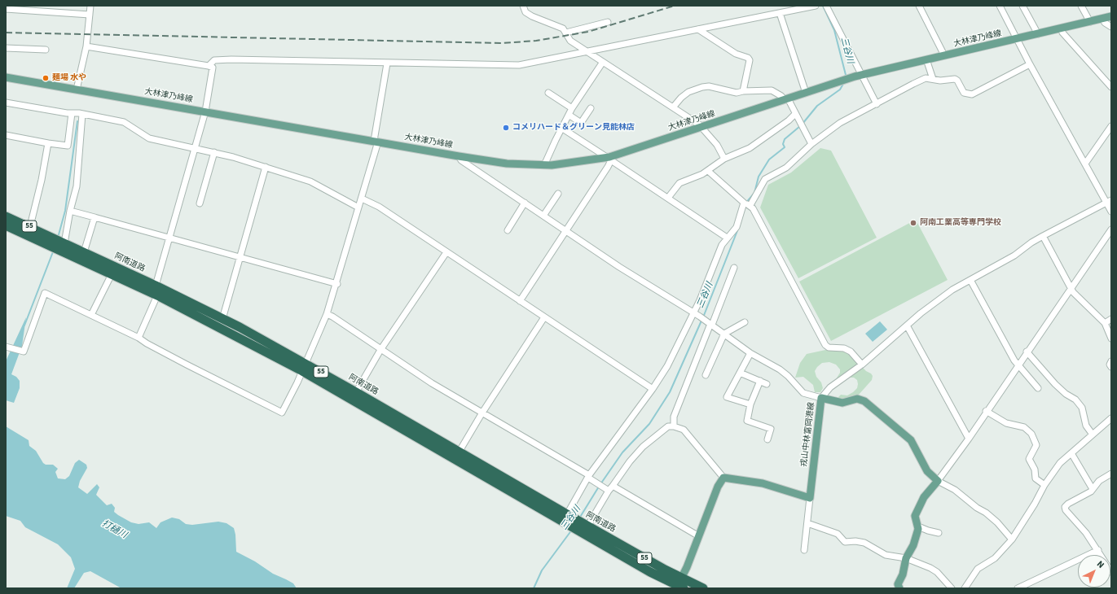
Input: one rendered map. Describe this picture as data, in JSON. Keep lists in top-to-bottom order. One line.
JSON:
{"streets":{"highway":["55","阿南道路"],"main road":["大林津乃峰線","戎山中林富岡港線"]},"water":["三谷川","打樋川"],"places":["麺場 水や","コメリハード＆グリーン見能林店","阿南工業高等専門学校"],"north":"top right"}
